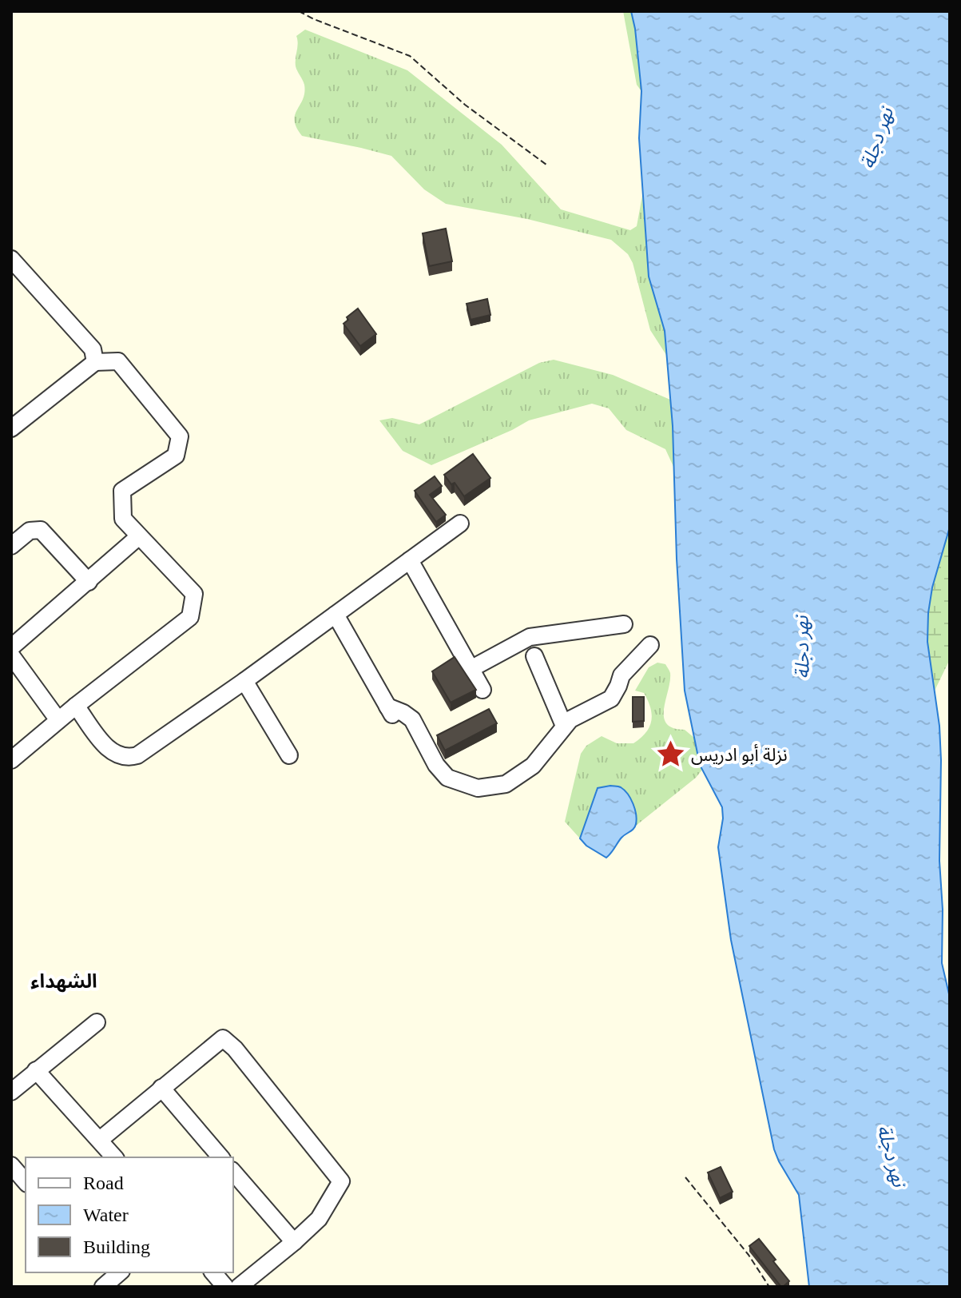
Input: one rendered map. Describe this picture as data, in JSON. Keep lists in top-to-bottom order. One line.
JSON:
{"districts":["الشهداء"],"water":["نهر دجلة"],"places":{"place":["نزلة أبو ادريس"]},"legend":["Road","Water","Building"]}
